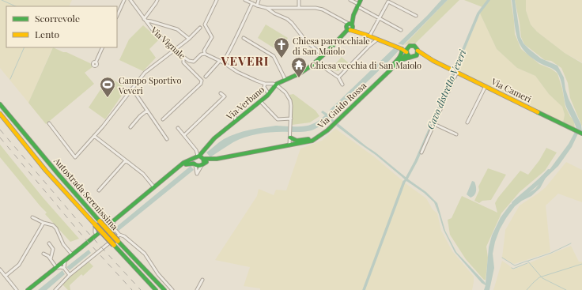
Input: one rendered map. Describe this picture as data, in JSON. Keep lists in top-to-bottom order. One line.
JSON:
{"streets":{"main road":["Via Cameri","Via Verbano","Via Guido Rossa","Autostrada Serenissima"],"street":["Via Vignale"]},"districts":["VEVERI"],"water":["Cavo distretto Veveri"],"places":{"church":["Chiesa parrocchiale di San Maiolo"],"temple":["Chiesa vecchia di San Maiolo"],"sports":["Campo Sportivo Veveri"]},"legend":["Scorrevole","Lento"]}
